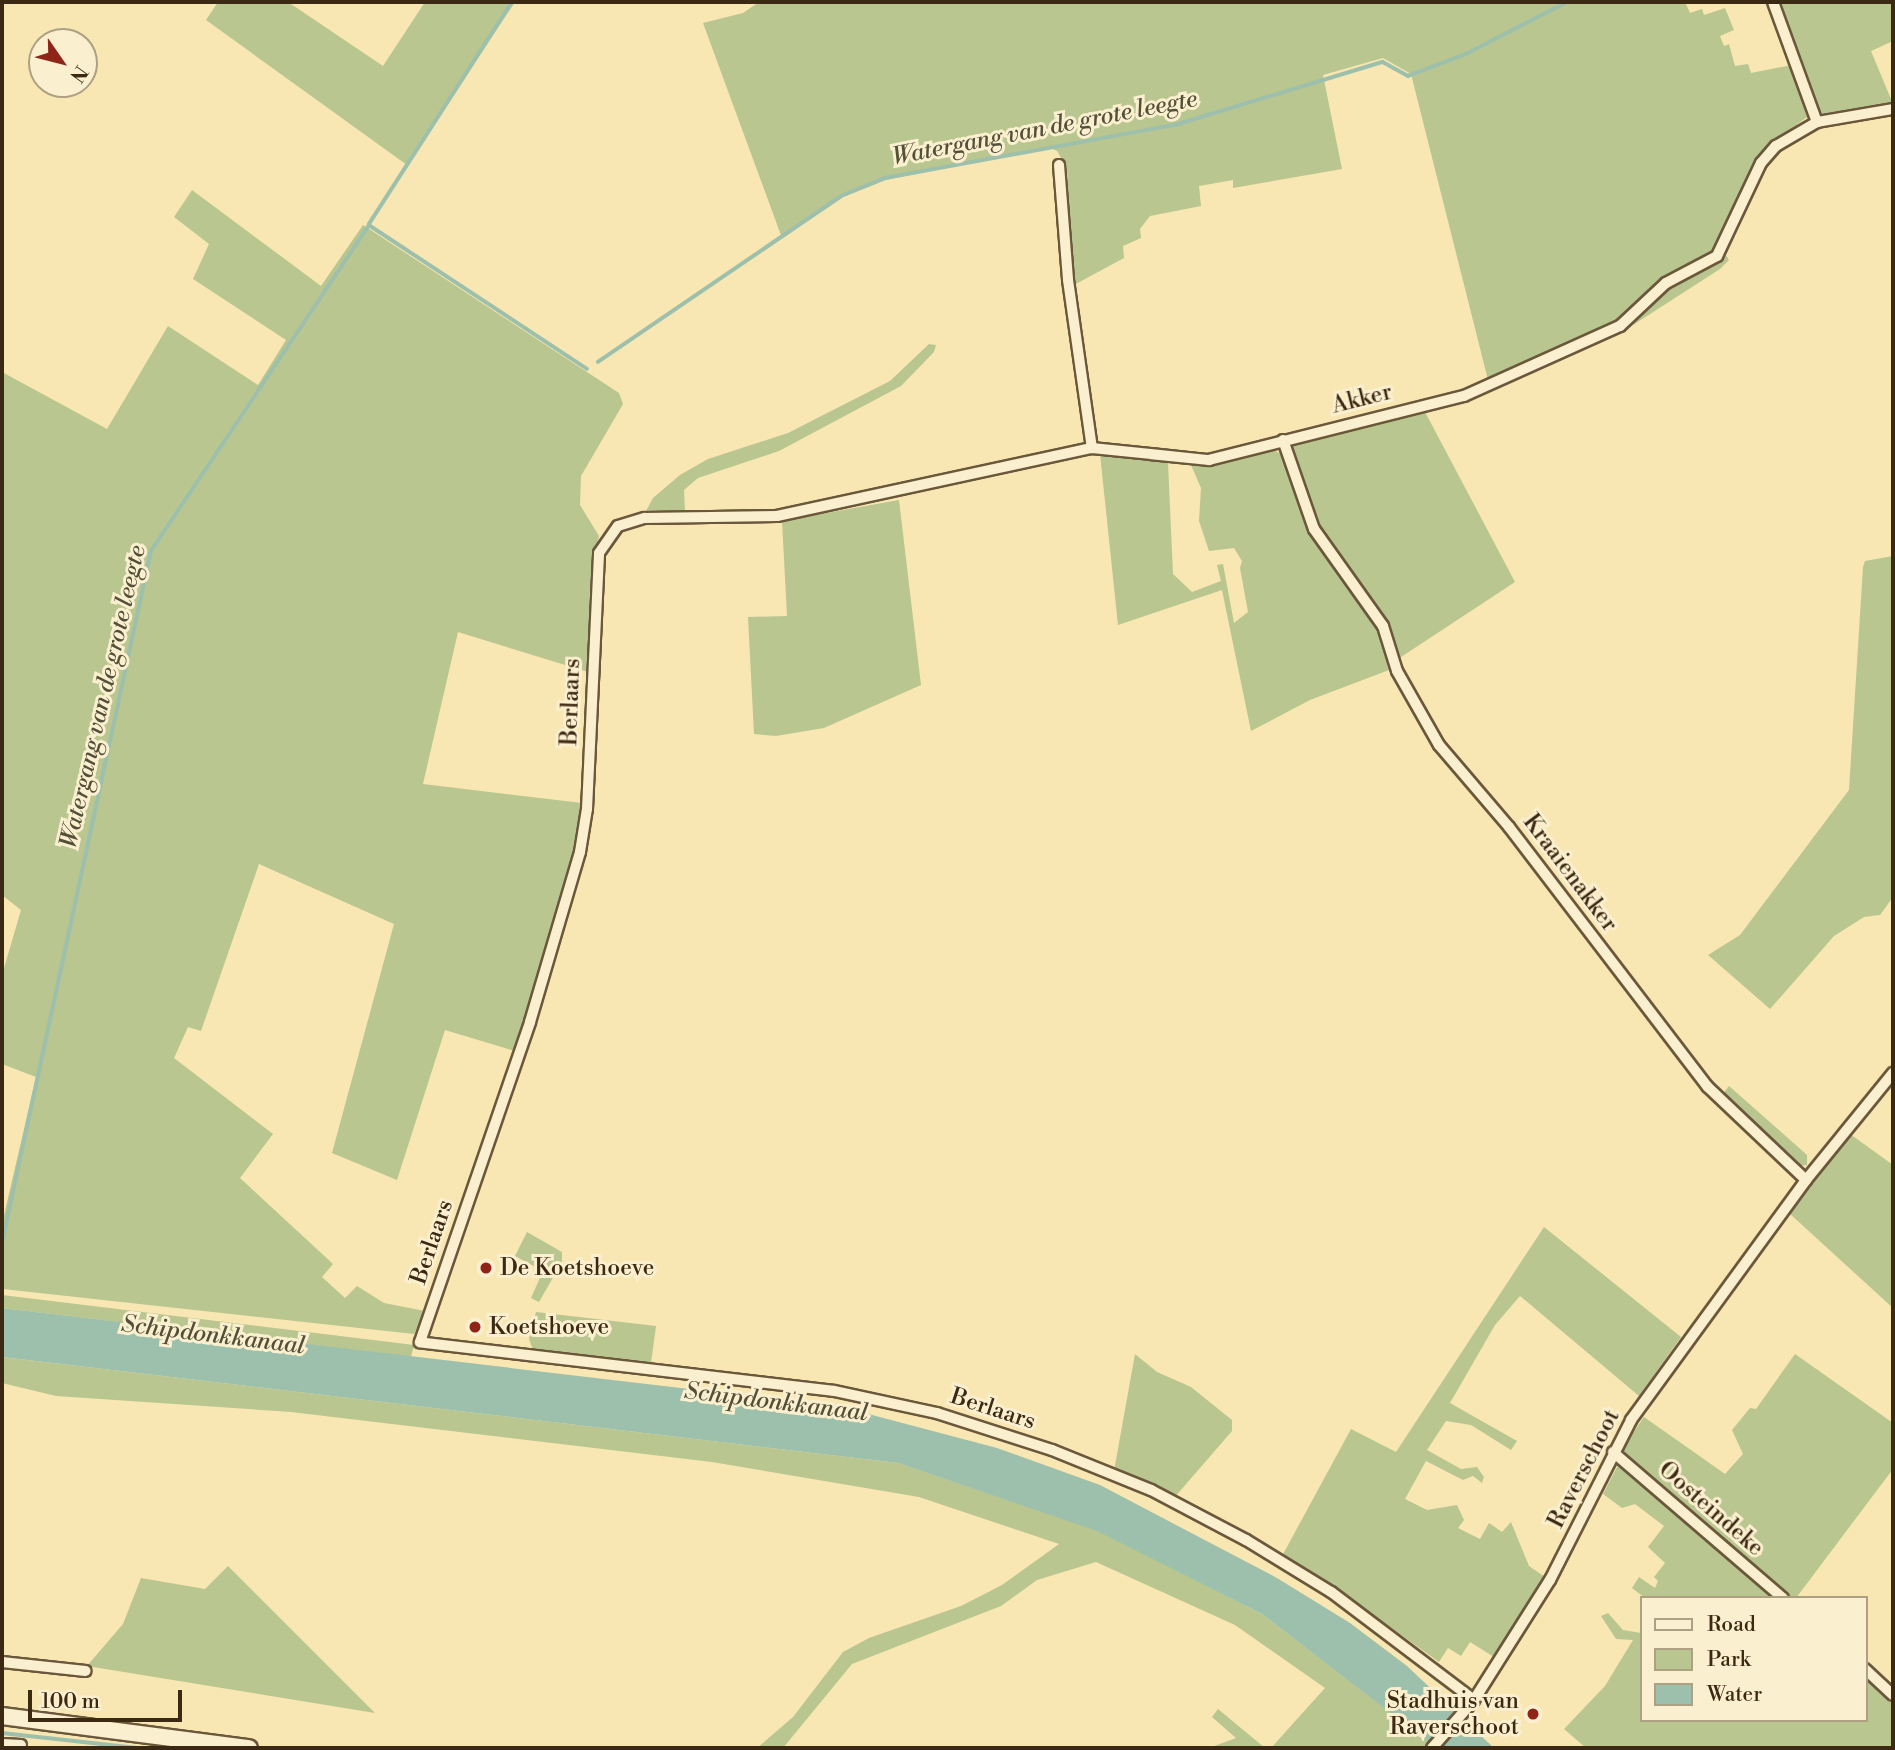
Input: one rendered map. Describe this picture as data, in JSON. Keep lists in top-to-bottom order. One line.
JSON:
{"streets":{"street":["Akker","Berlaars","Kraaienakker","Raverschoot","Oosteindeke"]},"crossings":[["Akker","Berlaars"],["Akker","Kraaienakker"],["Berlaars","Raverschoot"],["Kraaienakker","Raverschoot"],["Raverschoot","Oosteindeke"]],"water":["Watergang van de grote leegte","Schipdonkkanaal"],"places":["De Koetshoeve","Koetshoeve","Stadhuis van Raverschoot"],"legend":["Road","Park","Water"],"scale_bar":"100 m","north":"bottom right"}
